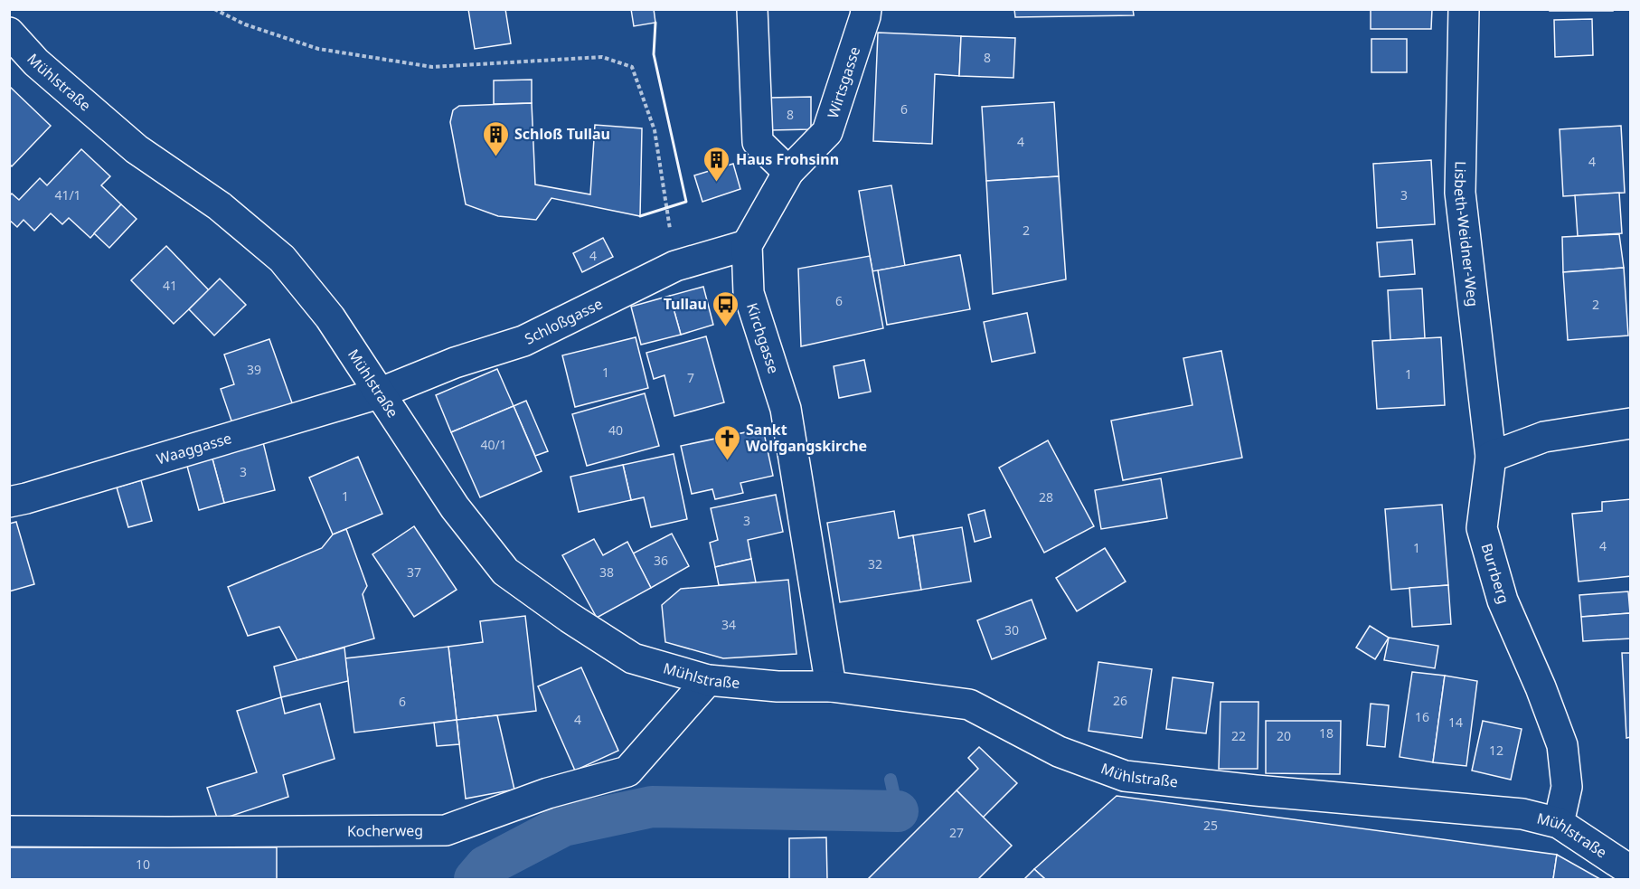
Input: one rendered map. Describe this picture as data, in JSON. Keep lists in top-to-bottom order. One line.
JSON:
{"streets":{"street":["Mühlstraße","Wirtsgasse","Lisbeth-Weidner-Weg","Schloßgasse","Kirchgasse","Waaggasse","Burrberg","Kocherweg"]},"crossings":[["Mühlstraße","Schloßgasse"],["Mühlstraße","Kirchgasse"],["Mühlstraße","Waaggasse"],["Mühlstraße","Burrberg"],["Mühlstraße","Kocherweg"],["Lisbeth-Weidner-Weg","Burrberg"],["Schloßgasse","Kirchgasse"],["Schloßgasse","Waaggasse"]],"places":{"building":["Schloß Tullau","Haus Frohsinn"],"bus stop":["Tullau"],"church":["Sankt Wolfgangskirche"]},"house_numbers":["8","6","8","4","4","41/1","3","2","4","41","6","2","39","1","1","7","40","40/1","3","1","28","3","4","1","36","32","37","38","34","30","26","6","16","4","14","18","22","20","12","25","27","10"]}
